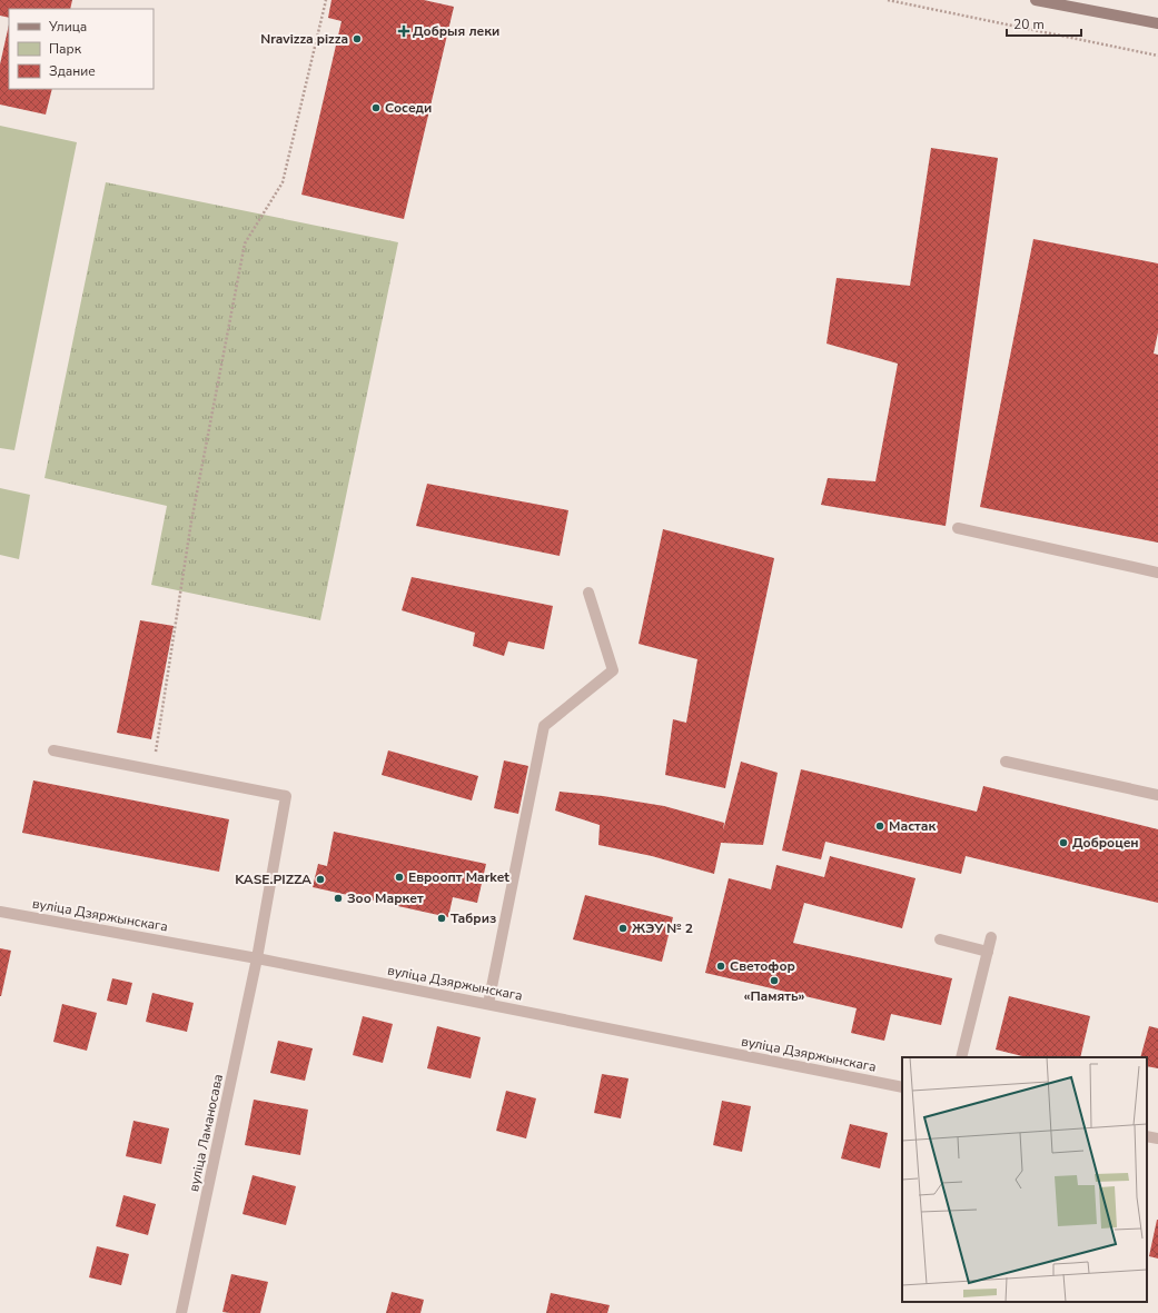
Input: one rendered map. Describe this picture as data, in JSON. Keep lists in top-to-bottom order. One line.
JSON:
{"streets":{"street":["вуліца Дзяржынскага","вуліца Ламаносава"]},"crossings":[["вуліца Дзяржынскага","вуліца Ламаносава"]],"places":{"health":["Добрыя леки"],"other":["Nravizza pizza","Соседи","Мастак","Доброцен","Евроопт Market","KASE.PIZZA","Зоо Маркет","Табриз","ЖЭУ № 2","Светофор","«Память»"]},"legend":["Улица","Парк","Здание"],"scale_bar":"20 m"}
